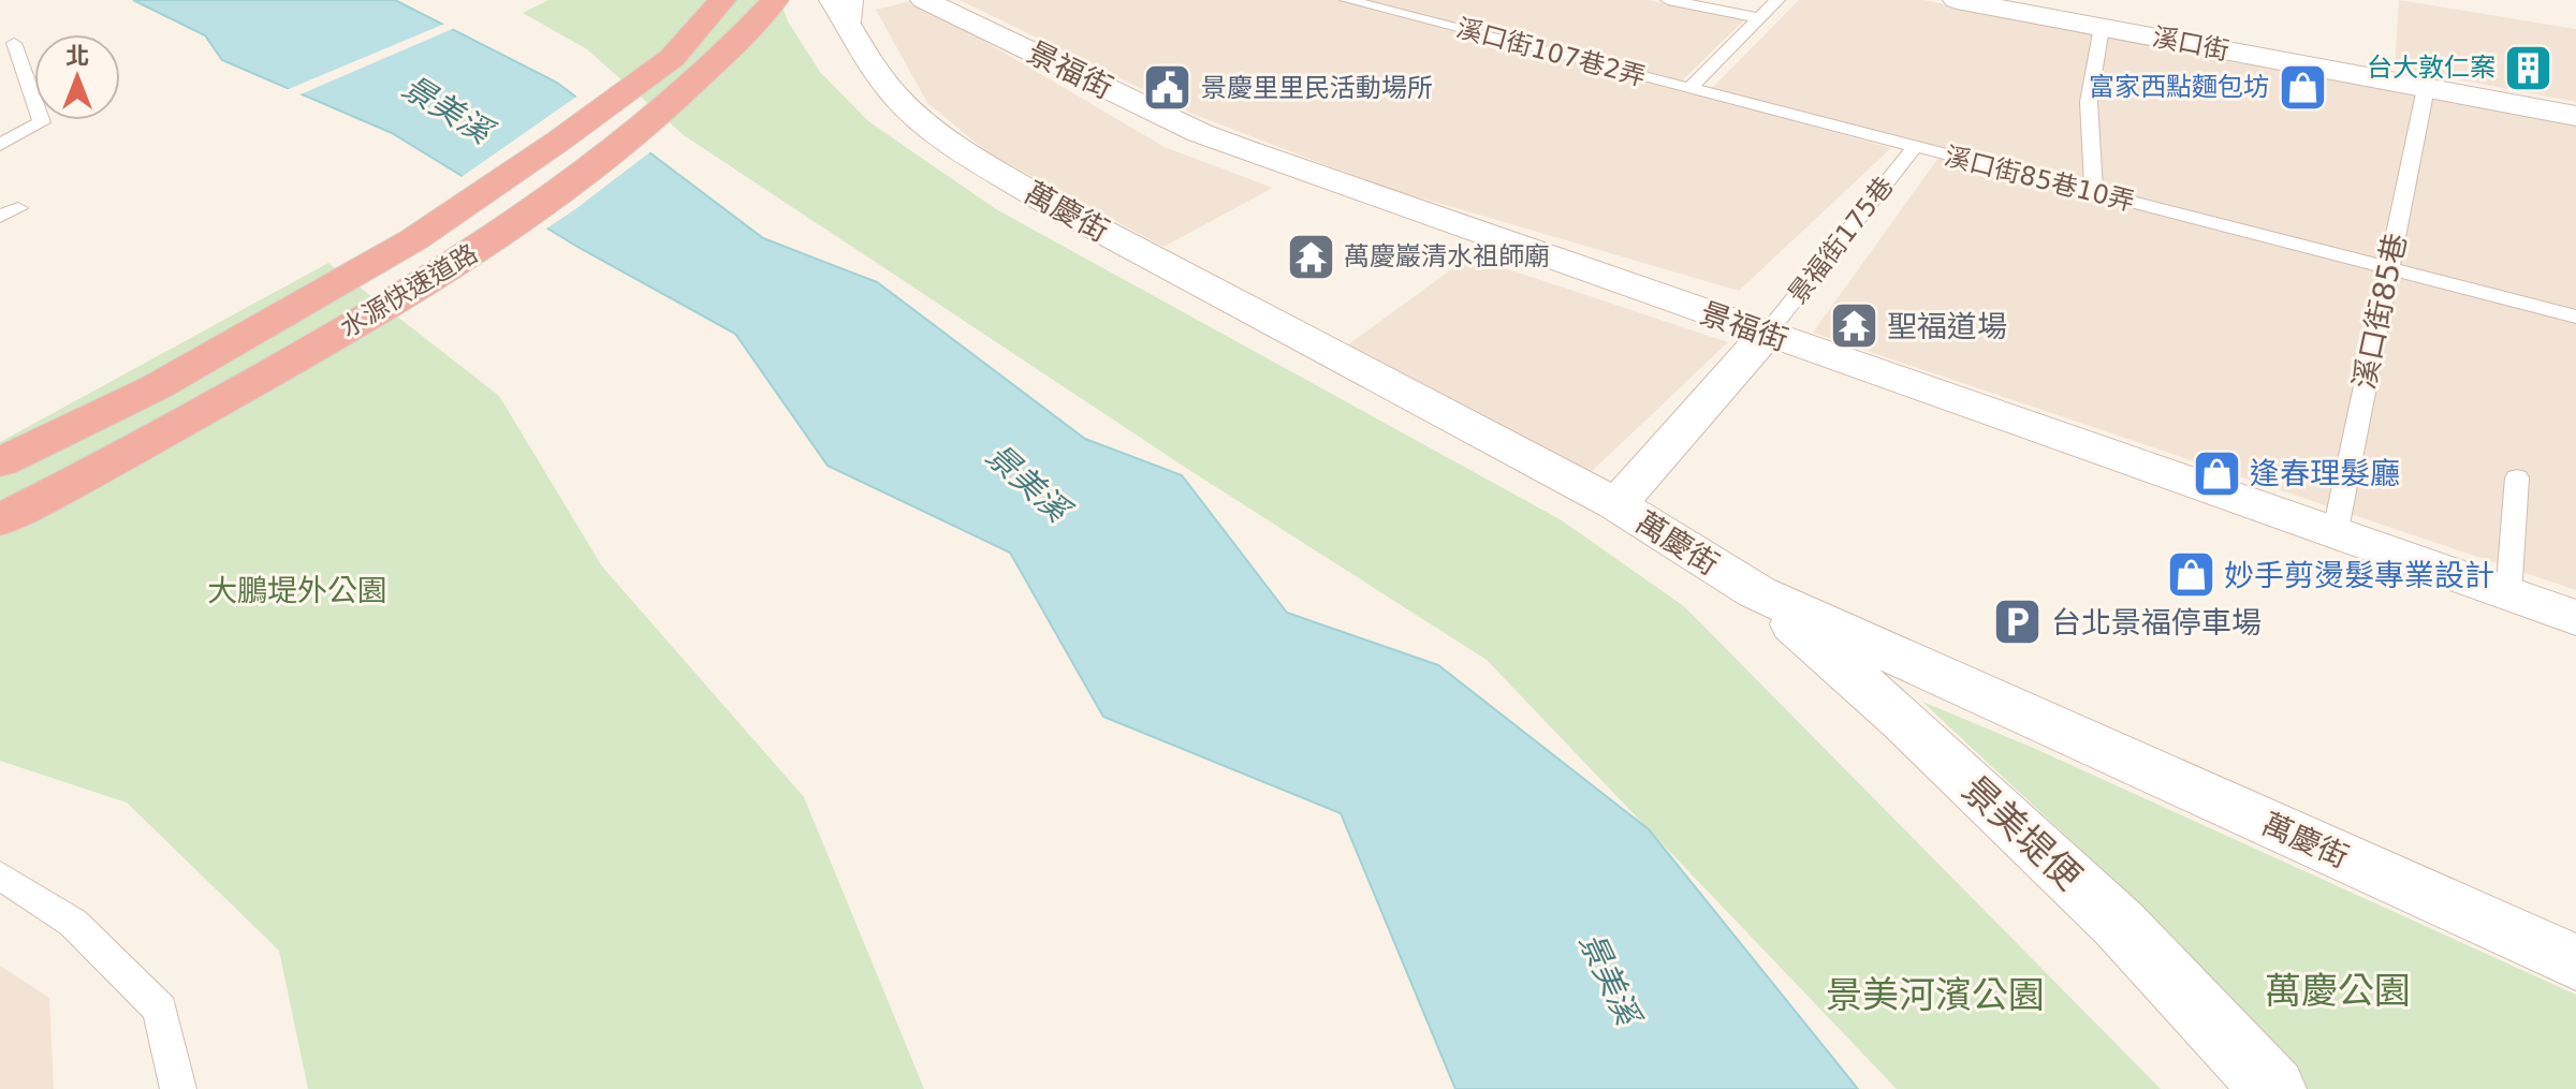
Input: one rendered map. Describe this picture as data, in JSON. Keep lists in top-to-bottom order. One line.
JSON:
{"streets":{"highway":["水源快速道路"],"street":["溪口街","景福街","萬慶街","景美堤便"],"lane":["溪口街107巷2弄","溪口街85巷10弄","景福街175巷","溪口街85巷"]},"crossings":[["溪口街","溪口街85巷"],["溪口街107巷2弄","溪口街85巷10弄"],["景福街","景福街175巷"],["景福街","溪口街85巷"],["溪口街85巷10弄","景福街175巷"],["溪口街85巷10弄","溪口街85巷"],["萬慶街","景美堤便"]],"water":["景美溪"],"parks":["大鵬堤外公園","萬慶公園","景美河濱公園"],"places":{"building":["台大敦仁案"],"shop":["富家西點麵包坊","逢春理髮廳","妙手剪燙髮專業設計"],"public building":["景慶里里民活動場所"],"temple":["萬慶巖清水祖師廟","聖福道場"],"parking":["台北景福停車場"]},"north":"top"}
